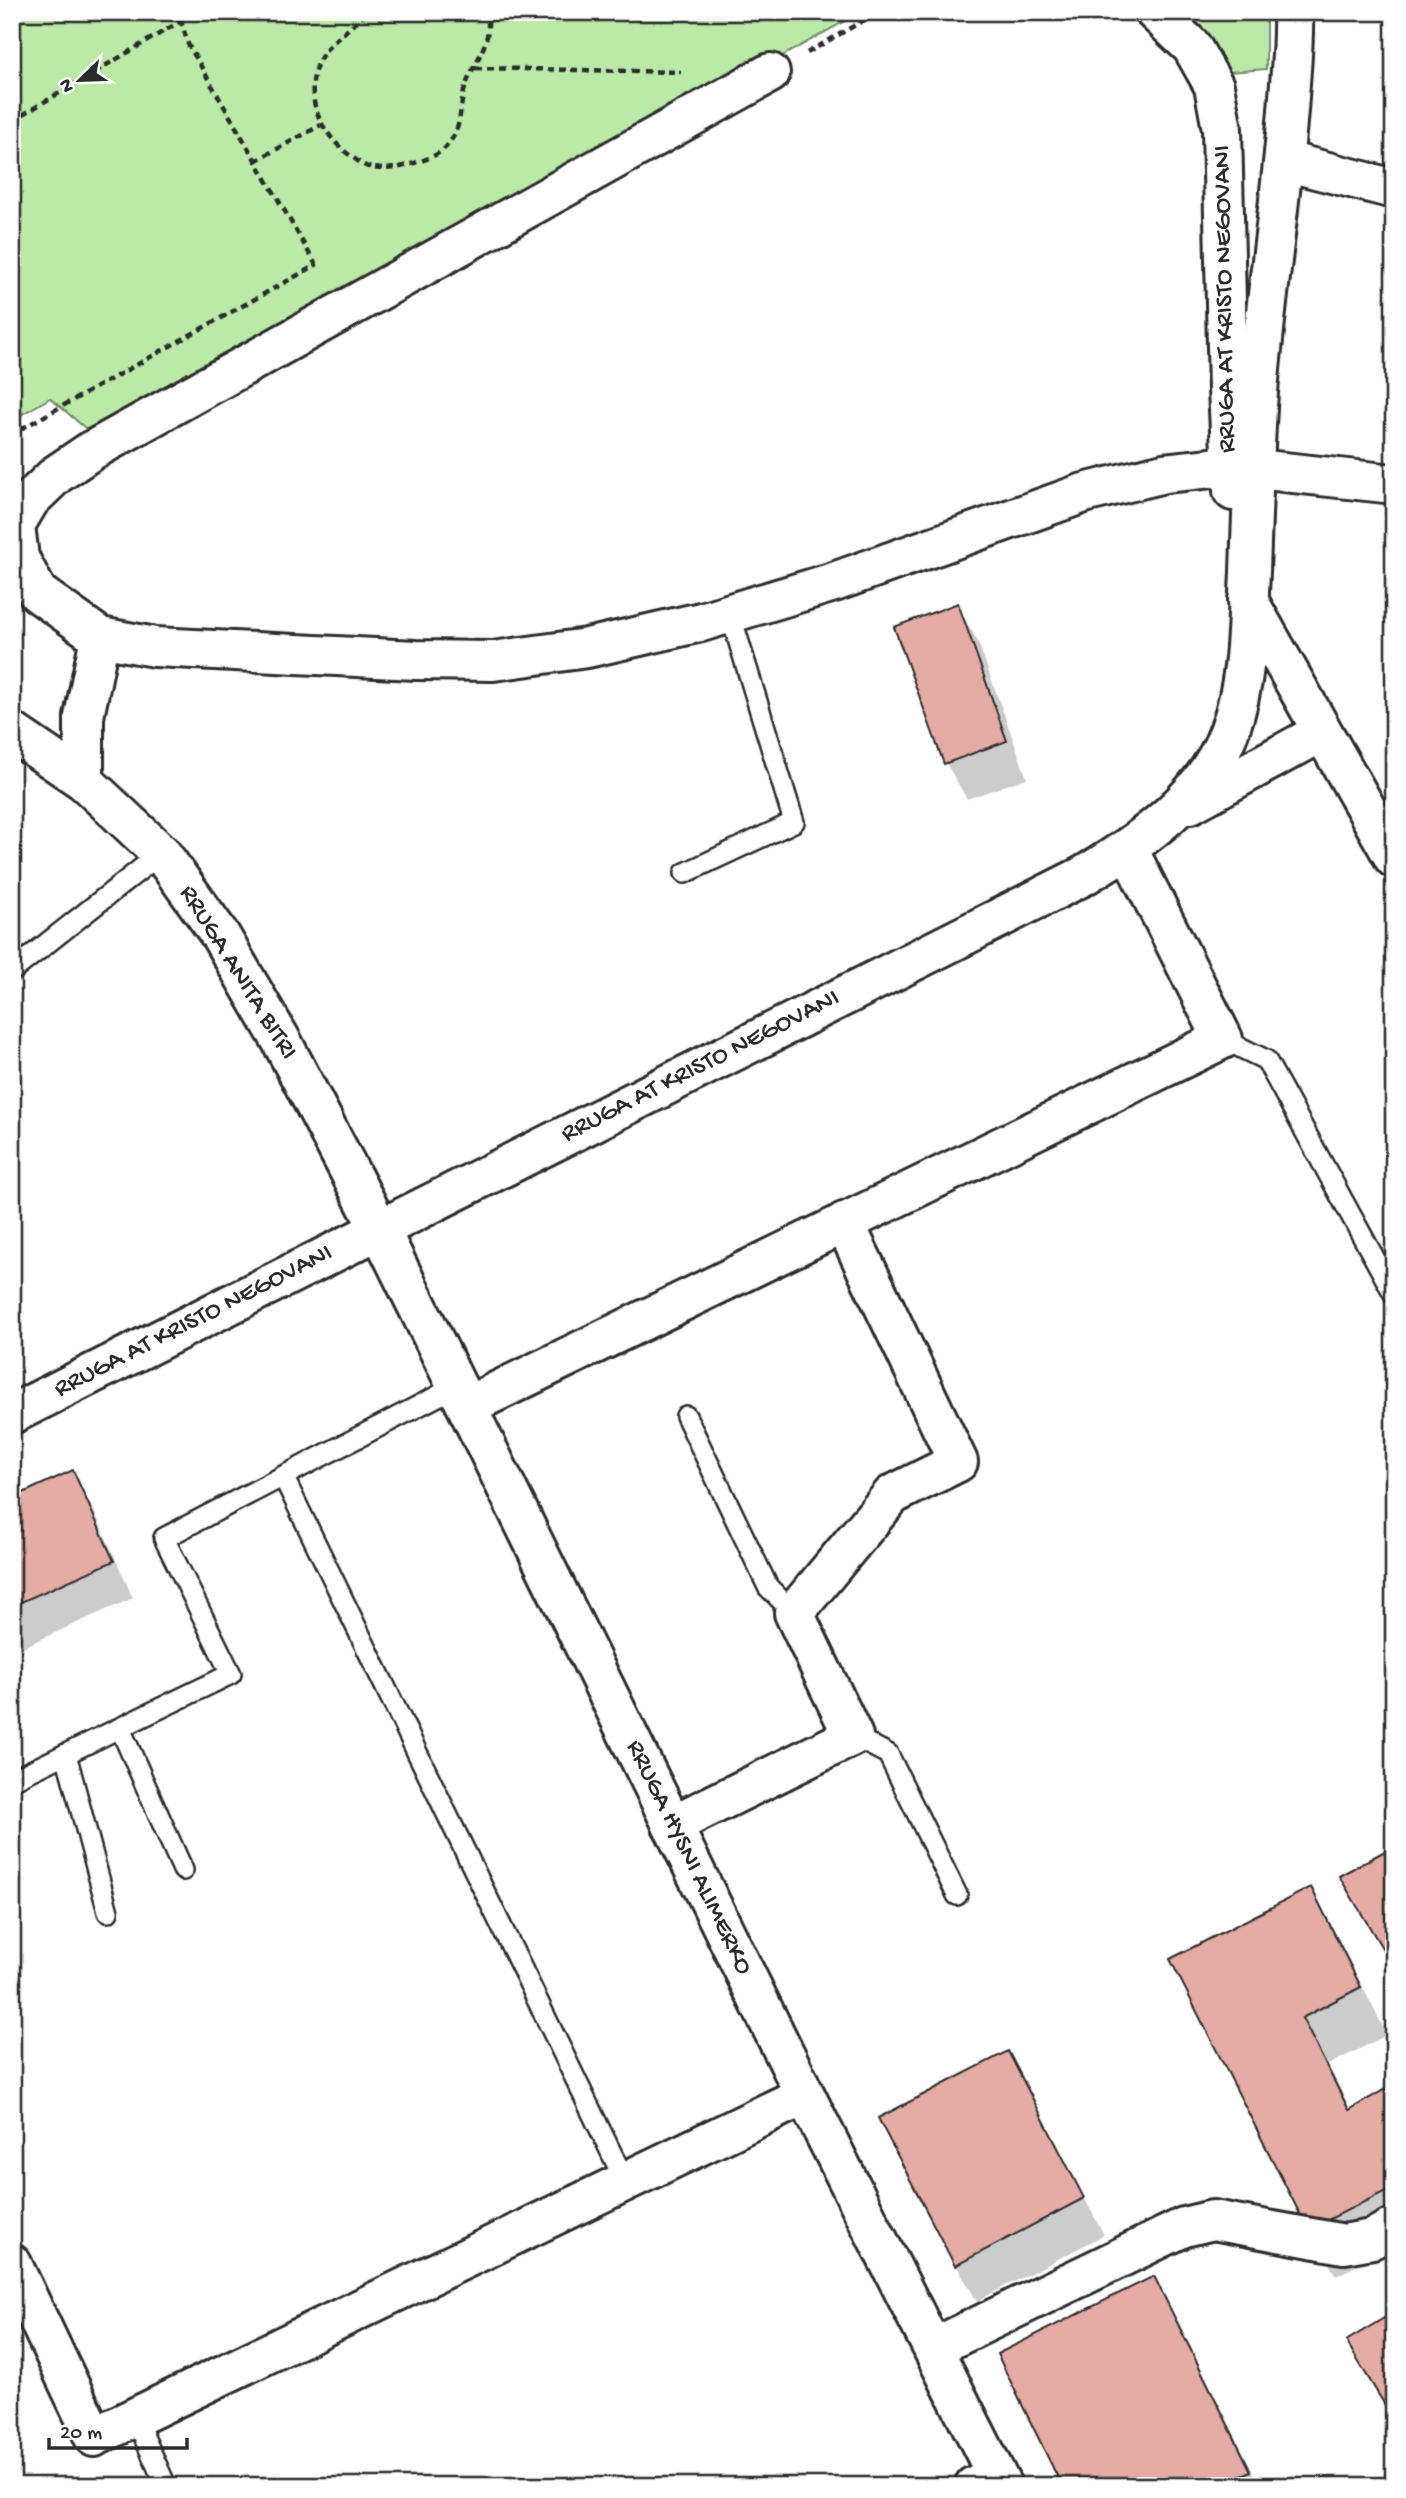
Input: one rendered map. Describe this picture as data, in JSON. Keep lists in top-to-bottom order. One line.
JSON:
{"streets":{"street":["RRUGA AT KRISTO NEGOVANI","RRUGA ANITA BITRI","RRUGA HYSNI ALIMERKO"]},"crossings":[["RRUGA AT KRISTO NEGOVANI","RRUGA ANITA BITRI"],["RRUGA AT KRISTO NEGOVANI","RRUGA HYSNI ALIMERKO"],["RRUGA ANITA BITRI","RRUGA HYSNI ALIMERKO"]],"scale_bar":"20 m","north":"bottom left"}
